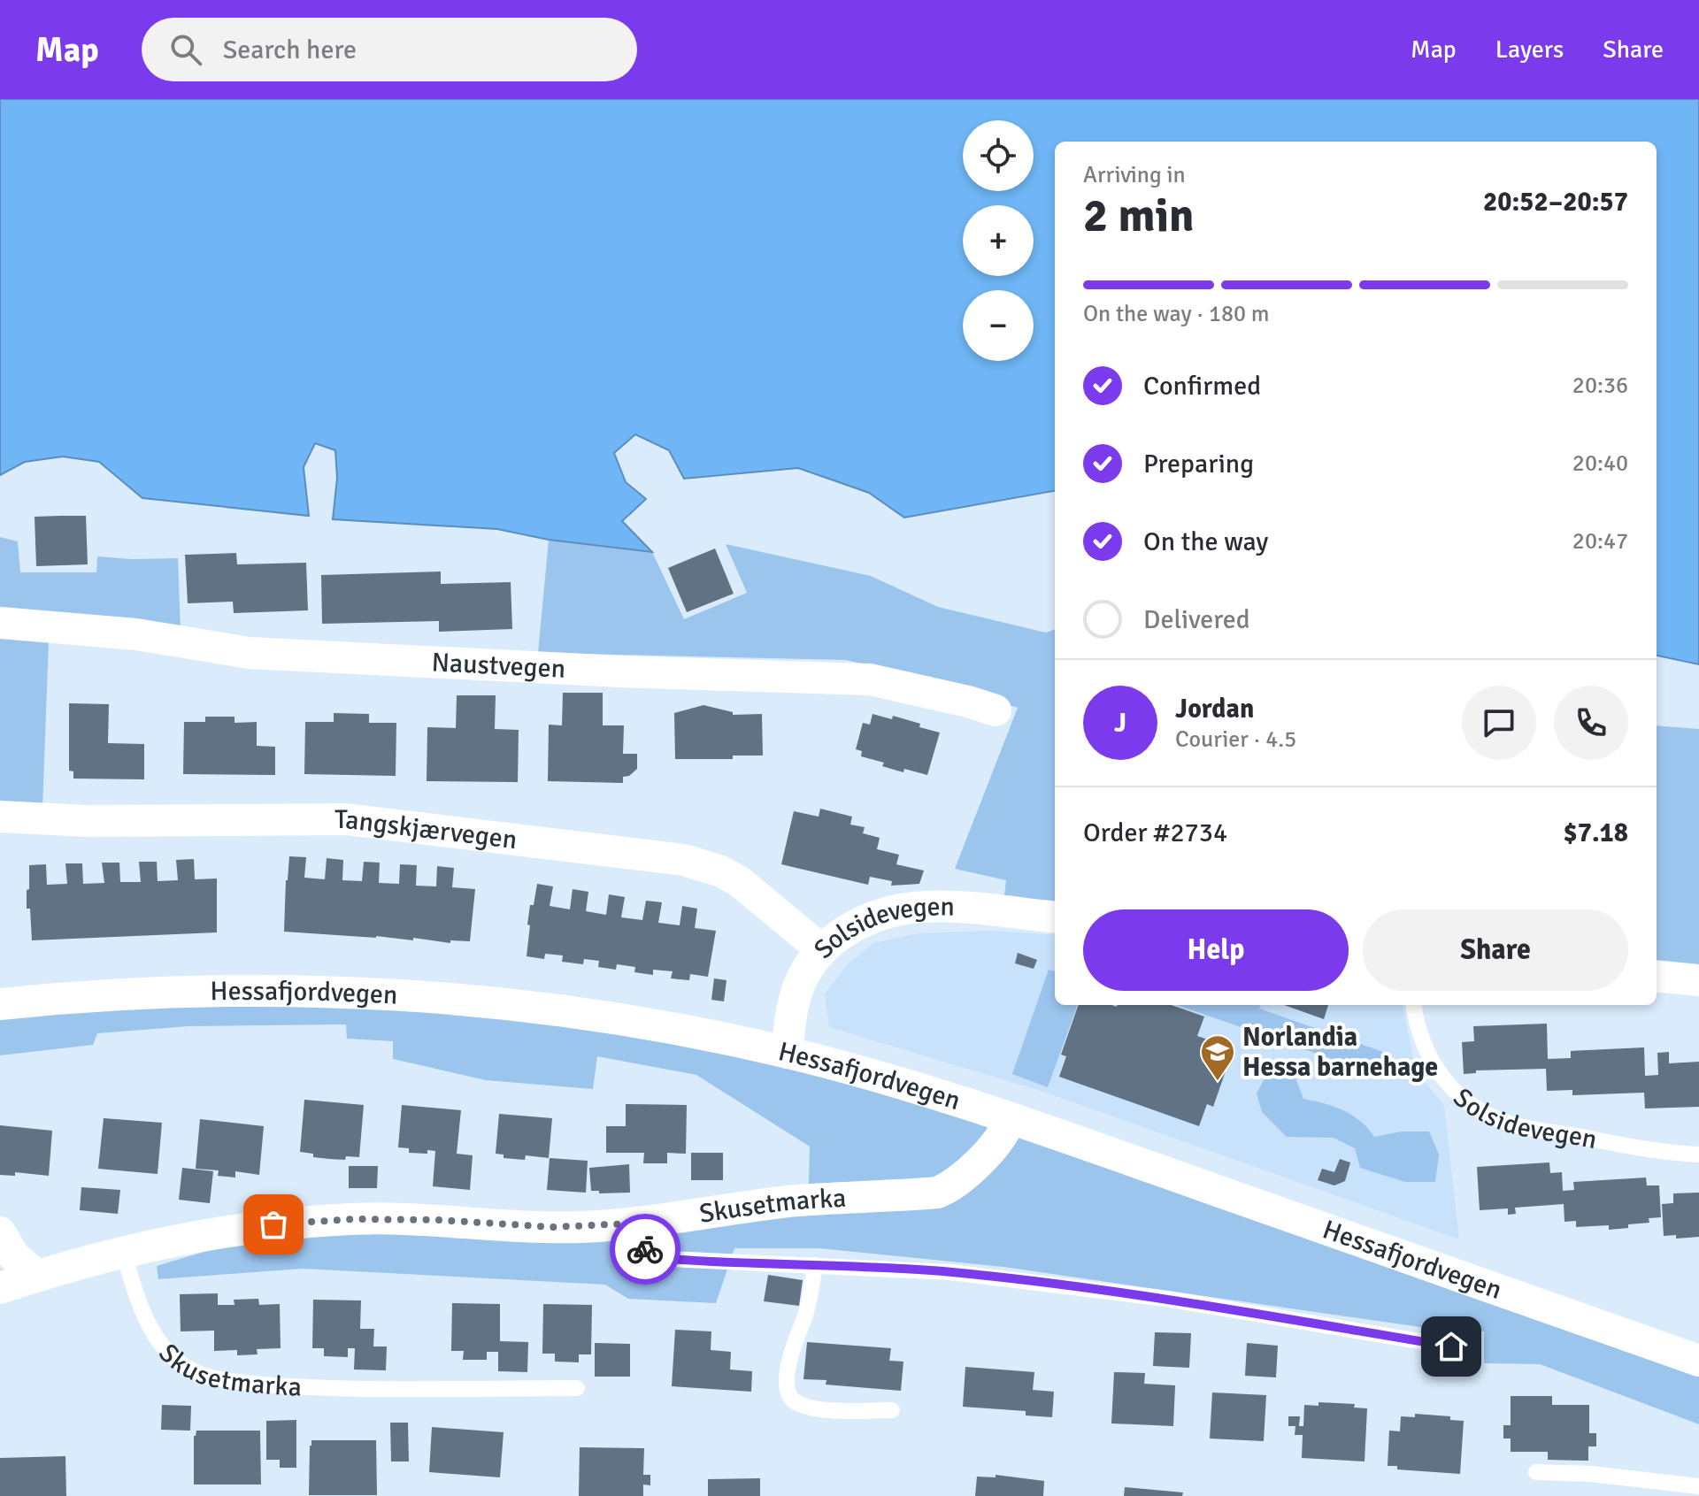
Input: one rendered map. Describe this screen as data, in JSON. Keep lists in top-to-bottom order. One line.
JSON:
{"streets":{"street":["Naustvegen","Tangskjærvegen","Solsidevegen","Hessafjordvegen","Skusetmarka"]},"crossings":[["Tangskjærvegen","Solsidevegen"],["Solsidevegen","Hessafjordvegen"],["Hessafjordvegen","Skusetmarka"]],"places":{"school or university":["Norlandia Hessa barnehage"]},"page":{"header":"Map","search":"Search here","nav":["Map","Layers","Share"],"map_buttons":["+","−"],"heading":["2 min","Arriving in","20:52–20:57"],"panel":["Jordan","Courier · 4.5","Order #2734","$7.18"],"bar":"On the way · 180 m","list":[["Confirmed","20:36"],["Preparing","20:40"],["On the way","20:47"],"Delivered"],"round":"J","buttons":["Help","Share"]}}
